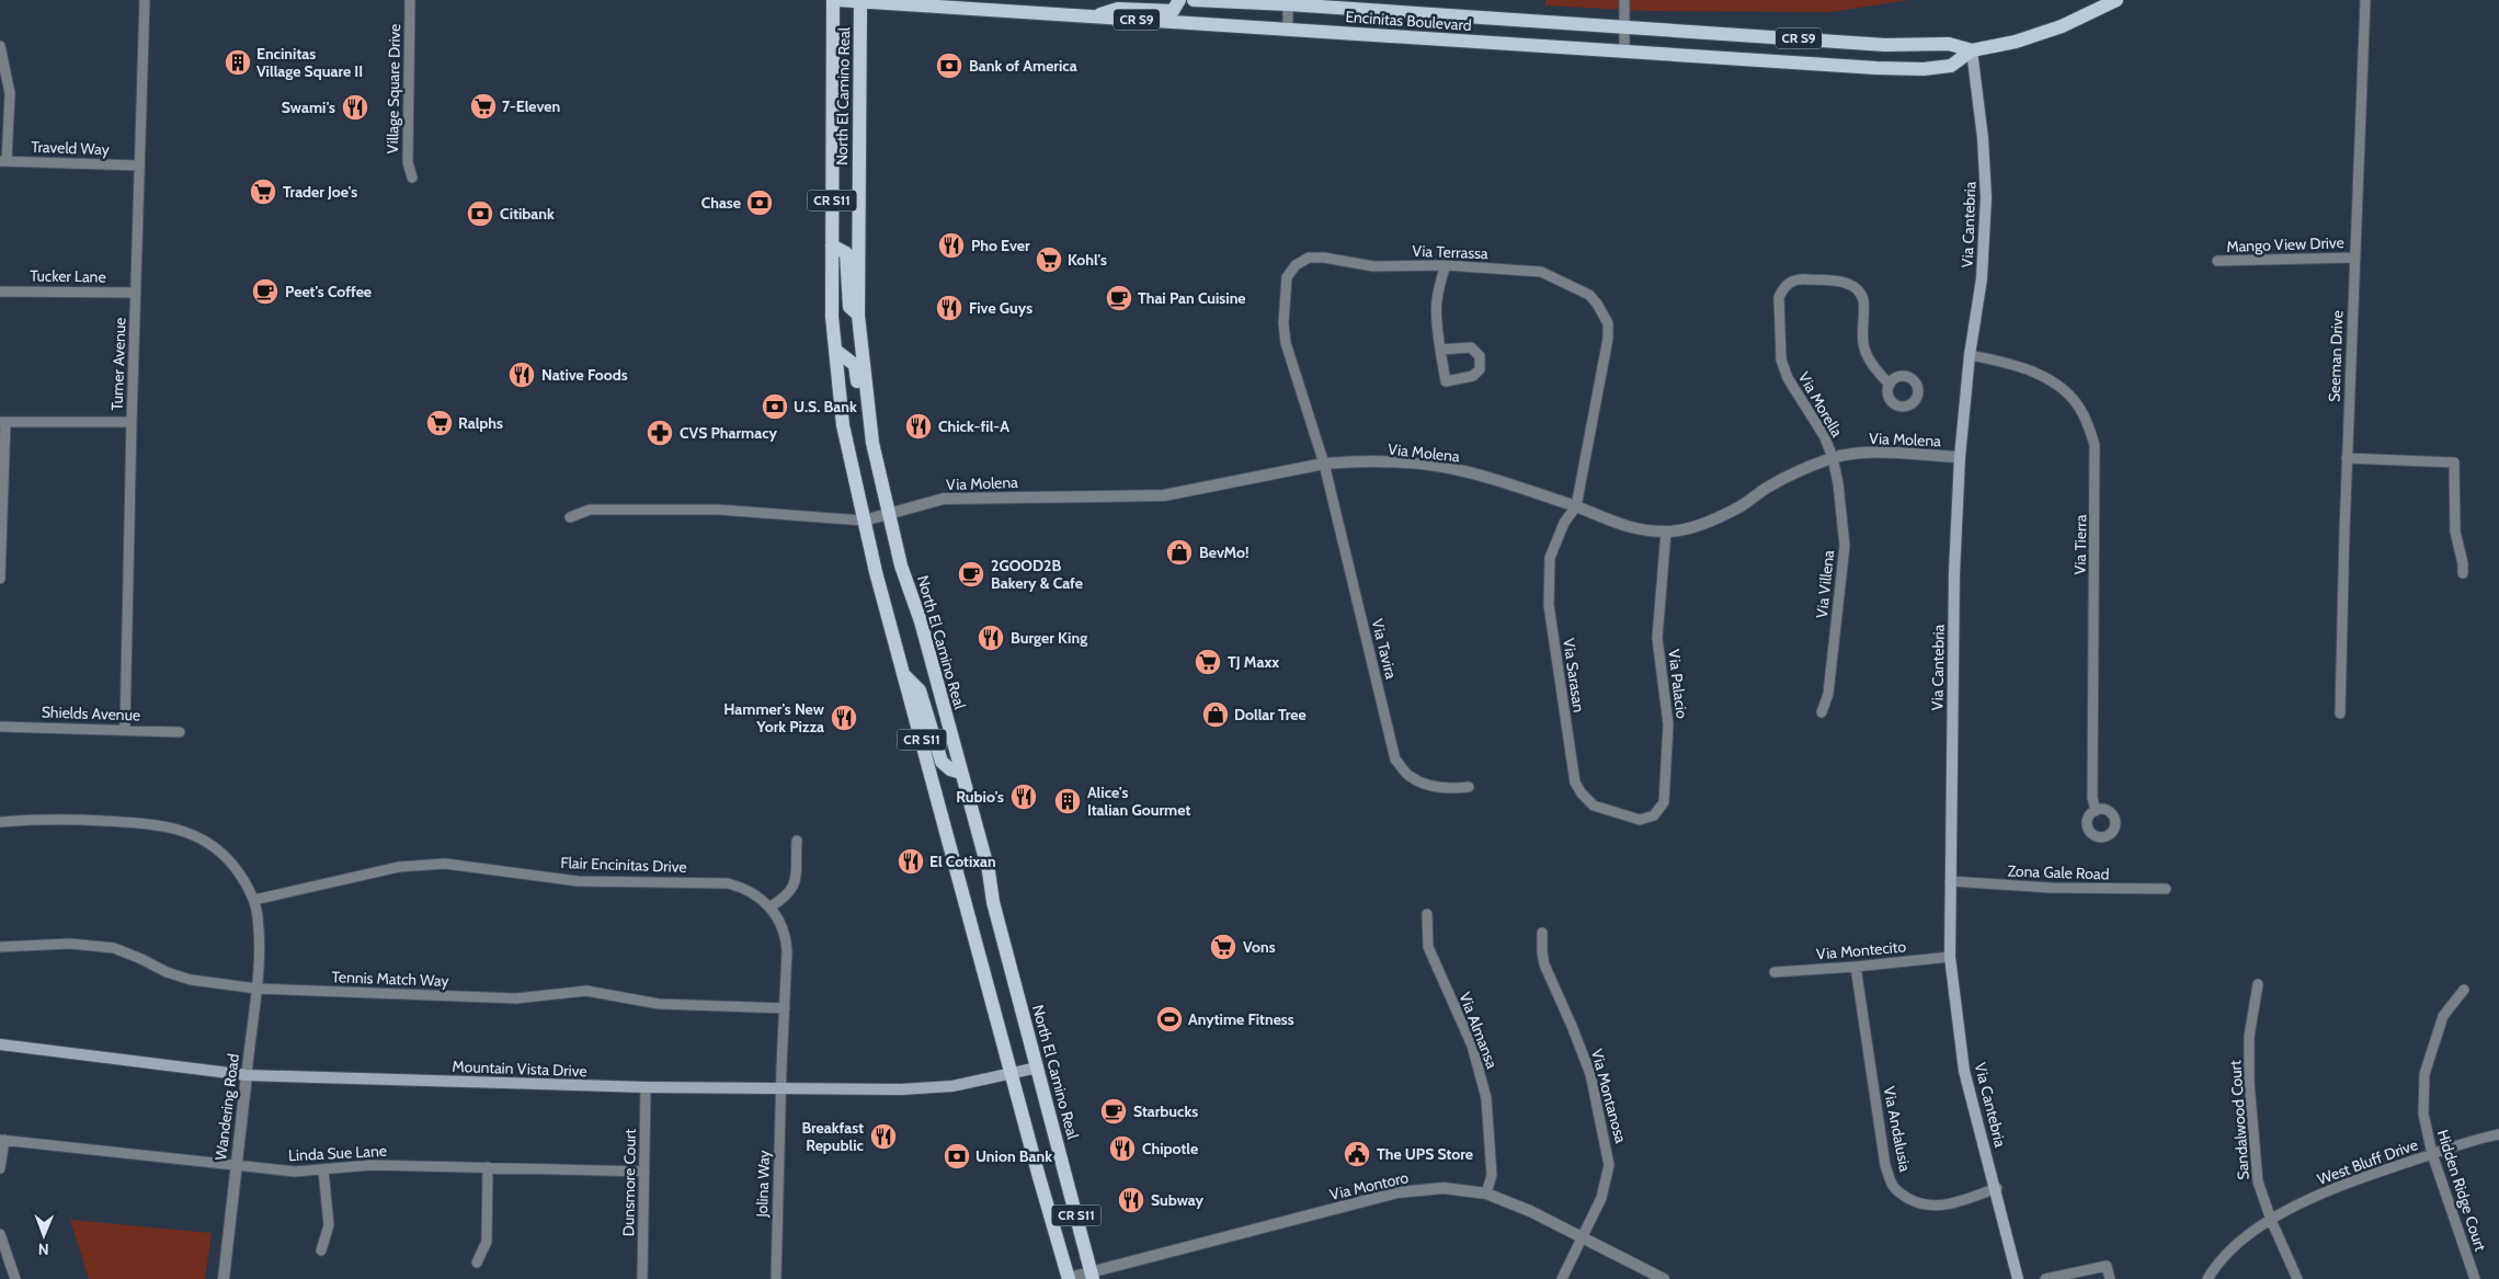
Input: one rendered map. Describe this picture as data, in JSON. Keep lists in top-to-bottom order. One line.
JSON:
{"streets":{"main road":["CR S9","Encinitas Boulevard","North El Camino Real","CR S11","Via Cantebria","Mountain Vista Drive"],"street":["Village Square Drive","Traveld Way","Mango View Drive","Via Terrassa","Tucker Lane","Seeman Drive","Turner Avenue","Via Morella","Via Molena","Via Tierra","Via Villena","Via Tavira","Via Sarasan","Via Palacio","Shields Avenue","Flair Encinitas Drive","Zona Gale Road","Via Montecito","Tennis Match Way","Via Almansa","Via Montanosa","Wandering Road","Sandalwood Court","Via Andalusia","Linda Sue Lane","West Bluff Drive","Dunsmore Court","Jolina Way","Via Montoro","Hidden Ridge Court"]},"crossings":[["Encinitas Boulevard","North El Camino Real"],["Encinitas Boulevard","Via Cantebria"],["North El Camino Real","Via Molena"],["North El Camino Real","Mountain Vista Drive"],["North El Camino Real","Via Montoro"],["Traveld Way","Turner Avenue"],["Via Cantebria","Via Molena"],["Via Cantebria","Via Tierra"],["Via Cantebria","Zona Gale Road"],["Via Cantebria","Via Montecito"],["Via Cantebria","Via Andalusia"],["Mango View Drive","Seeman Drive"],["Via Terrassa","Via Molena"],["Via Terrassa","Via Tavira"],["Via Terrassa","Via Sarasan"],["Tucker Lane","Turner Avenue"],["Turner Avenue","Shields Avenue"],["Via Morella","Via Molena"],["Via Morella","Via Villena"],["Via Molena","Via Villena"],["Via Molena","Via Tavira"],["Via Molena","Via Sarasan"],["Via Molena","Via Palacio"],["Via Sarasan","Via Palacio"],["Flair Encinitas Drive","Tennis Match Way"],["Flair Encinitas Drive","Mountain Vista Drive"],["Flair Encinitas Drive","Wandering Road"],["Flair Encinitas Drive","Jolina Way"],["Via Montecito","Via Andalusia"],["Tennis Match Way","Wandering Road"],["Via Almansa","Via Montoro"],["Mountain Vista Drive","Wandering Road"],["Mountain Vista Drive","Dunsmore Court"],["Mountain Vista Drive","Jolina Way"],["Via Montanosa","Via Montoro"],["Wandering Road","Linda Sue Lane"],["Sandalwood Court","West Bluff Drive"],["Linda Sue Lane","Dunsmore Court"],["West Bluff Drive","Hidden Ridge Court"]],"places":{"building":["Encinitas Village Square II","Alice's Italian Gourmet"],"bank":["Bank of America","Chase","Citibank","U.S. Bank","Union Bank"],"supermarket":["7-Eleven","Trader Joe's","Kohl's","Ralphs","TJ Maxx","Vons"],"restaurant":["Swami's","Pho Ever","Five Guys","Native Foods","Chick-fil-A","Burger King","Hammer's New York Pizza","Rubio's","El Cotixan","Breakfast Republic","Chipotle","Subway"],"cafe":["Peet's Coffee","Thai Pan Cuisine","2GOOD2B Bakery & Cafe","Starbucks"],"pharmacy":["CVS Pharmacy"],"shop":["BevMo!","Dollar Tree"],"sports":["Anytime Fitness"],"public building":["The UPS Store"]},"north":"bottom"}
